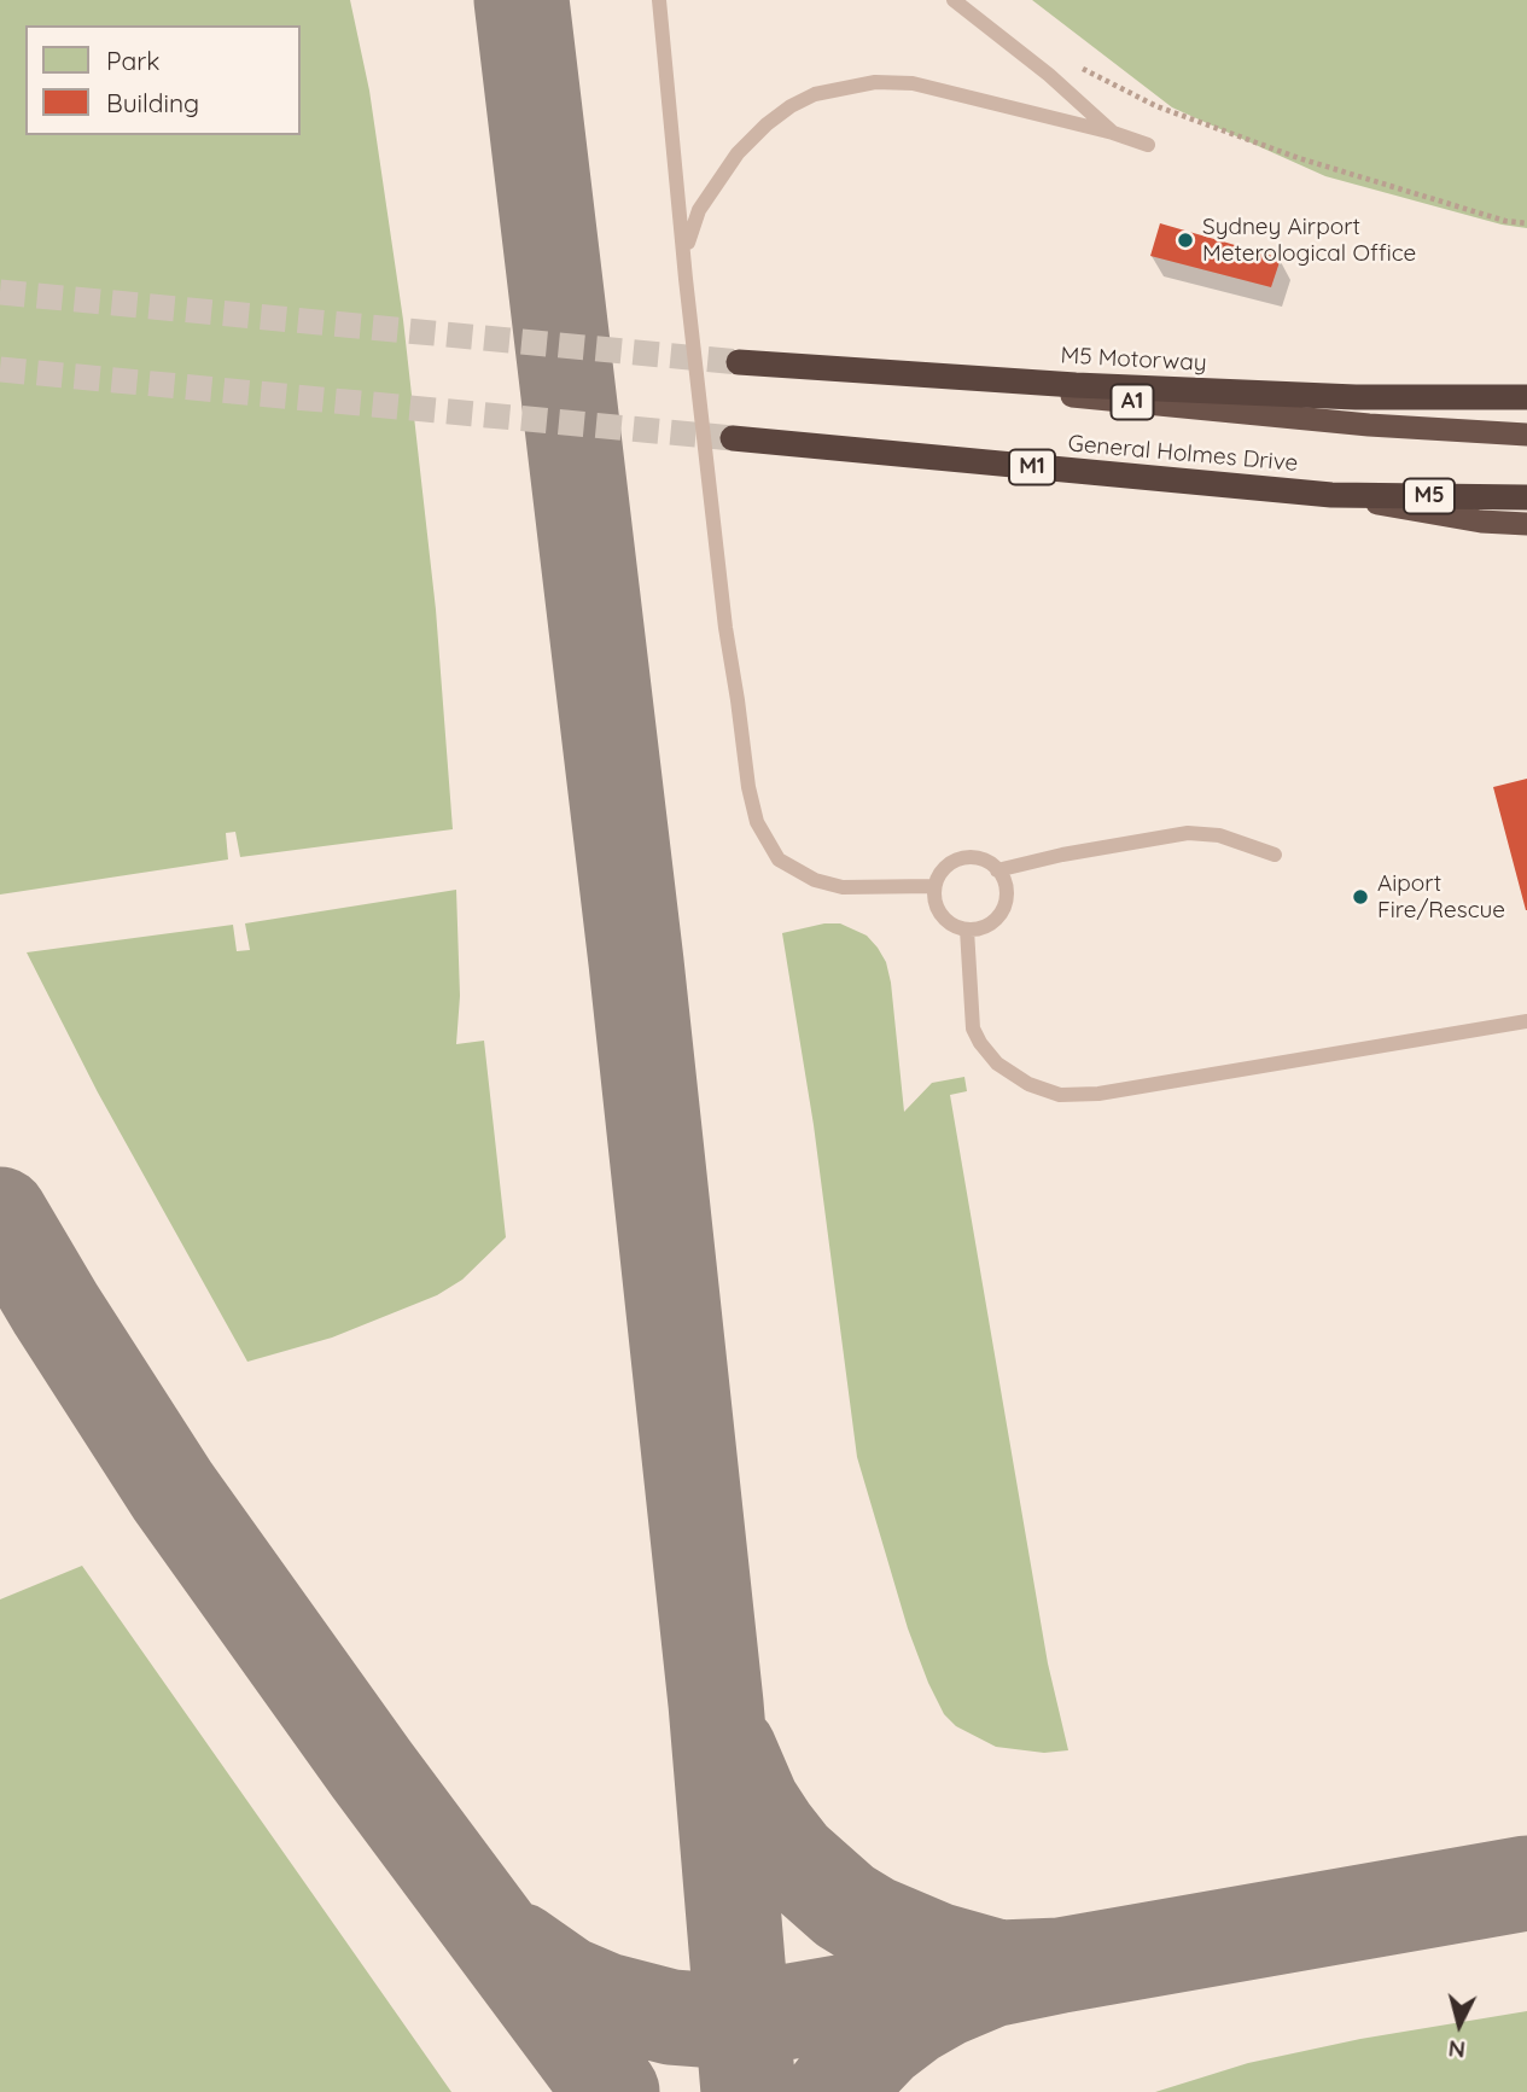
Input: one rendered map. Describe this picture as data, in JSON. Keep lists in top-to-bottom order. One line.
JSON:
{"streets":{"highway":["M5 Motorway","A1","General Holmes Drive","M1","M5"]},"crossings":[["M5 Motorway","General Holmes Drive"],["General Holmes Drive","M5"]],"places":["Sydney Airport Meterological Office","Aiport Fire/Rescue"],"legend":["Park","Building"],"north":"bottom"}
